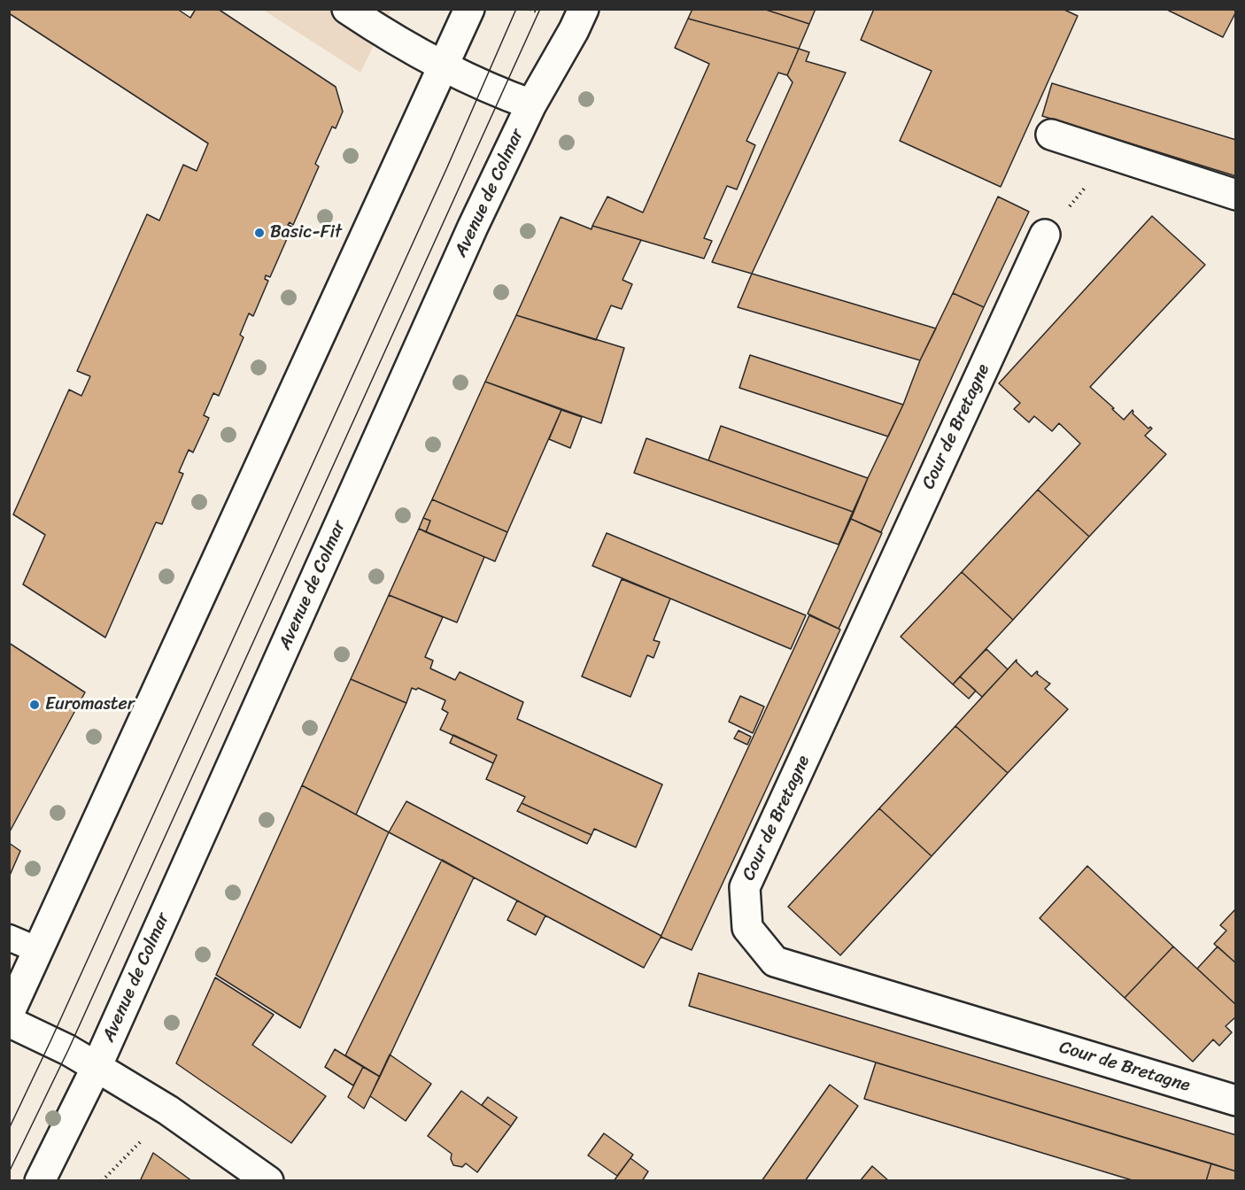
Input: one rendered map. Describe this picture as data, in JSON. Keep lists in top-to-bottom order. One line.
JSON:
{"streets":{"main road":["Avenue de Colmar","Cour de Bretagne"]},"places":["Basic-Fit","Euromaster"]}
